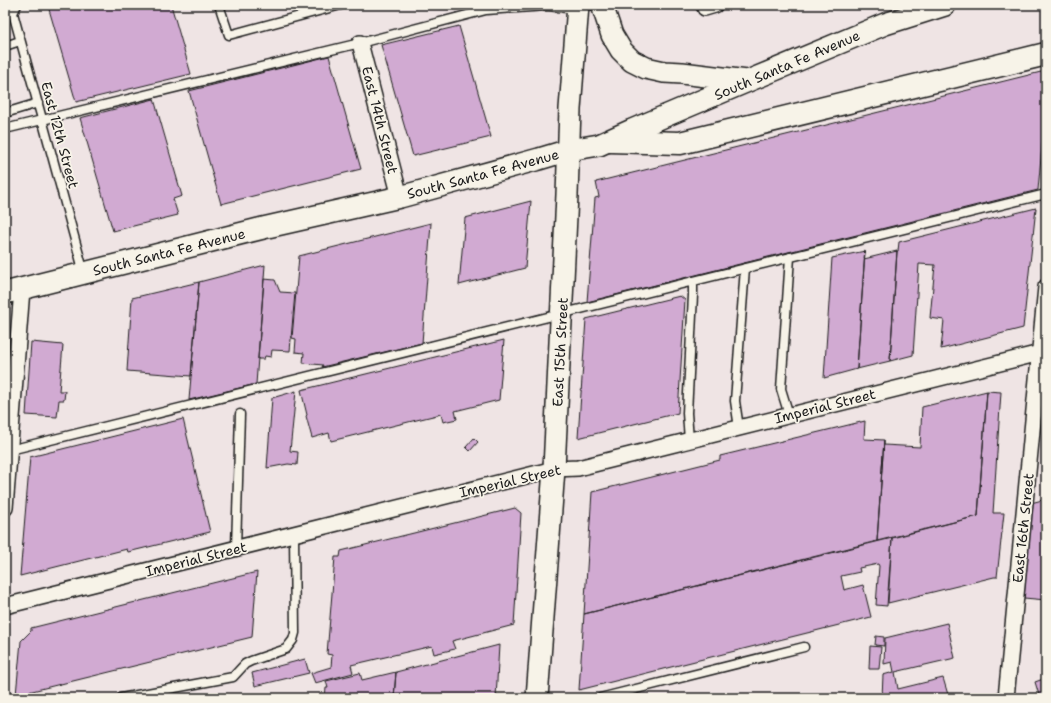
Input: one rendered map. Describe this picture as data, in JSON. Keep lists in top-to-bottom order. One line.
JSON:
{"streets":{"main road":["South Santa Fe Avenue","East 15th Street"],"street":["East 14th Street","Imperial Street","East 16th Street"],"lane":["East 12th Street"]},"crossings":[["South Santa Fe Avenue","East 14th Street"],["South Santa Fe Avenue","East 12th Street"],["South Santa Fe Avenue","East 15th Street"],["East 15th Street","Imperial Street"],["Imperial Street","East 16th Street"]]}
